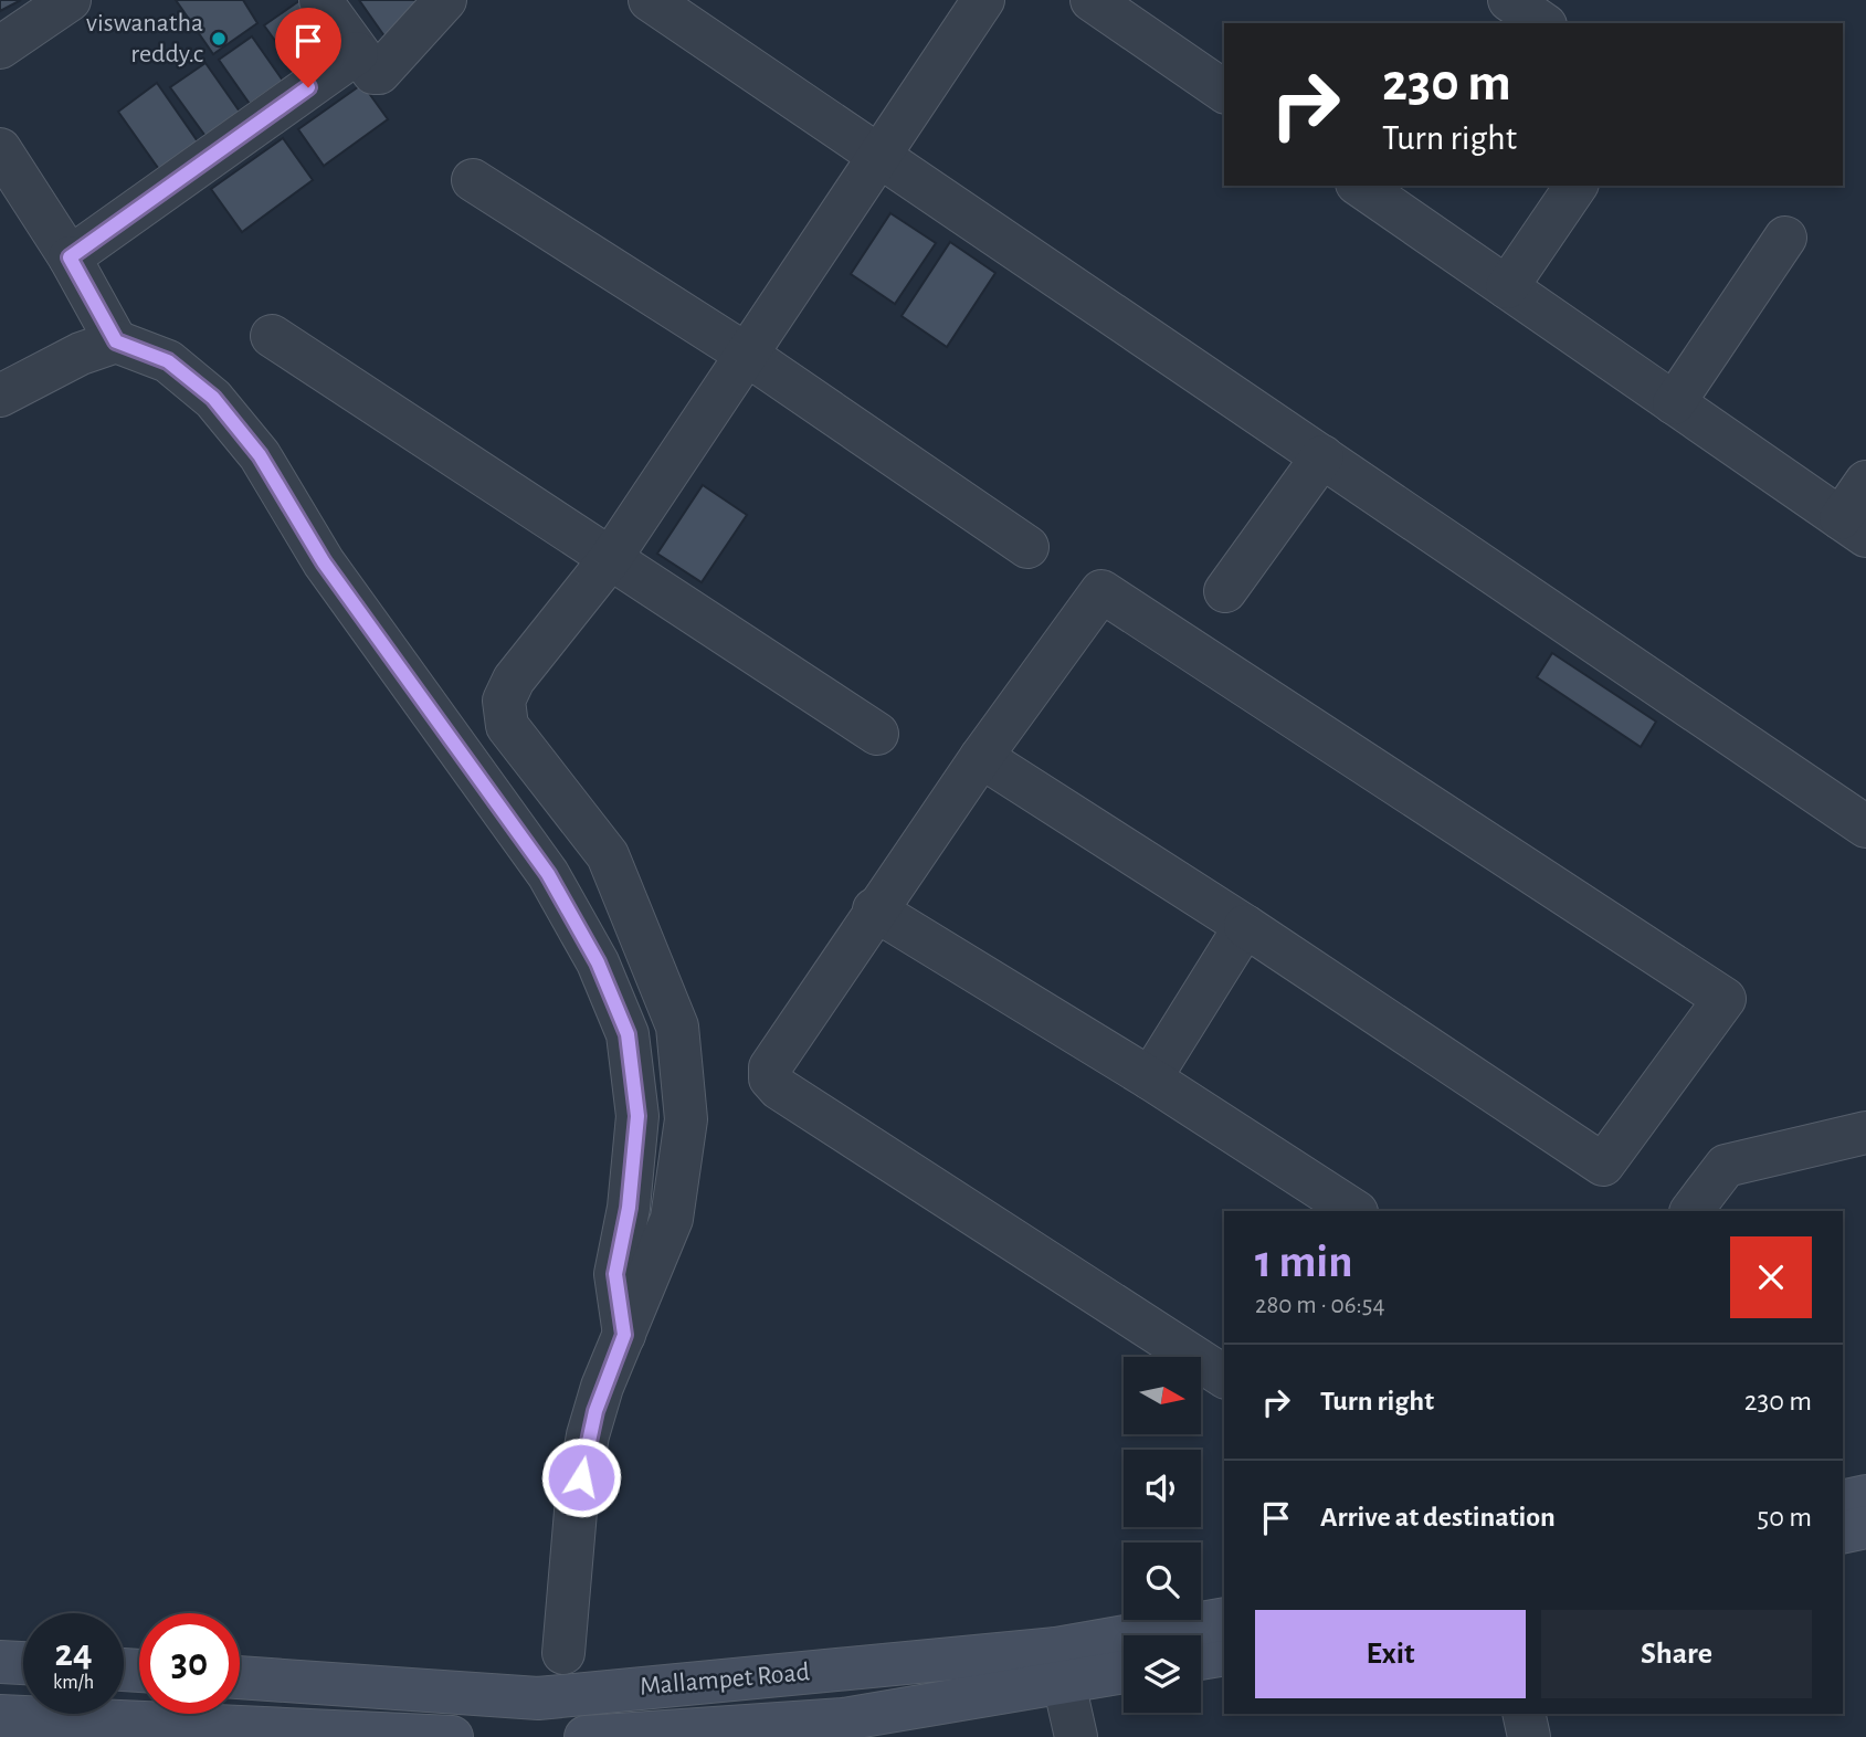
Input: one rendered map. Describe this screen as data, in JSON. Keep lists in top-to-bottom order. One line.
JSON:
{"streets":{"main road":["Mallampet Road"]},"places":["viswanatha reddy.c"],"north":"right","page":{"turn":["230 m","Turn right"],"heading":["1 min","280 m · 06:54"],"list":[{"name":"Turn right","value":"230 m"},{"name":"Arrive at destination","value":"50 m"}],"buttons":["Exit","Share"],"speed":"24 km/h","limit":"30"}}
